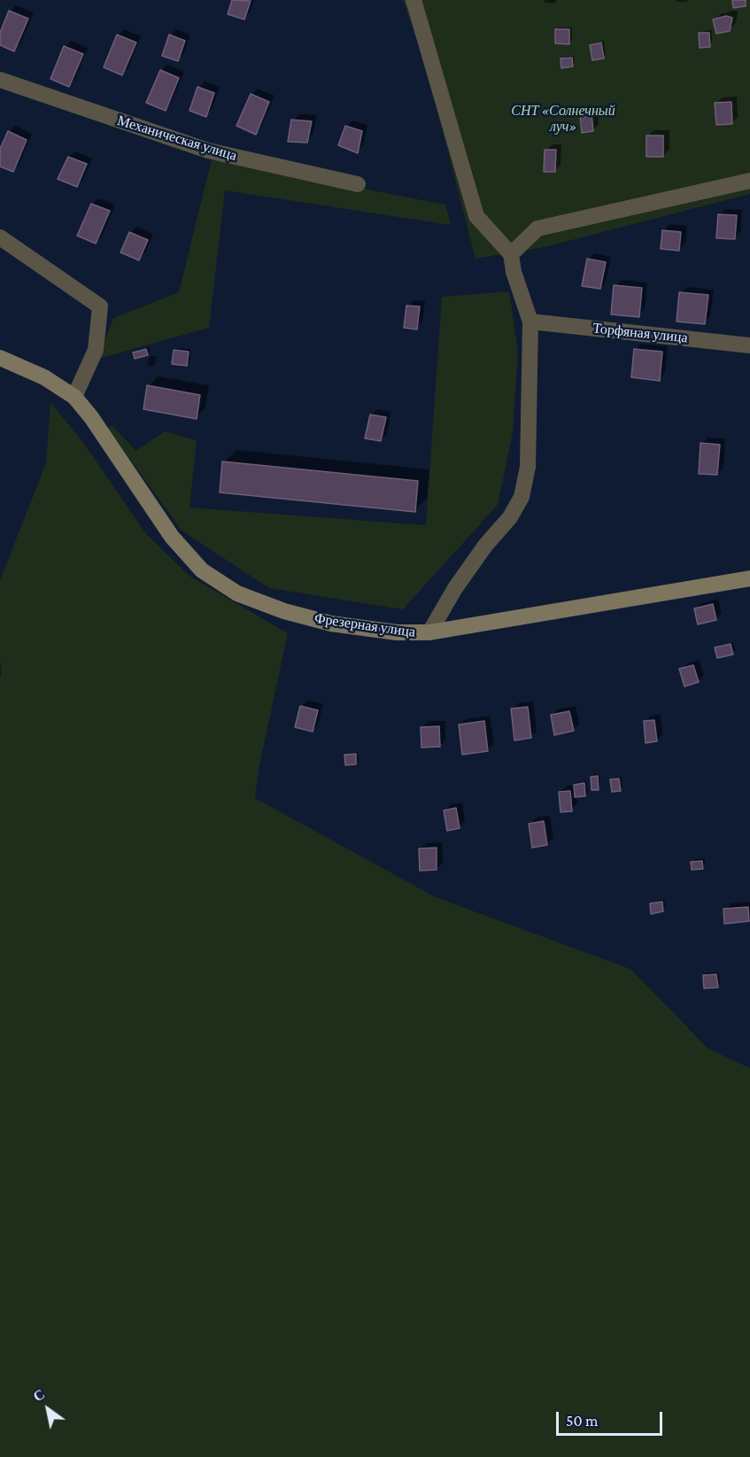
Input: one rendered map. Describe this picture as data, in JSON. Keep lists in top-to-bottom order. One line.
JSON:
{"streets":{"street":["Механическая улица","Торфяная улица","Фрезерная улица"]},"parks":["СНТ «Солнечный луч»"],"scale_bar":"50 m","north":"top left"}
